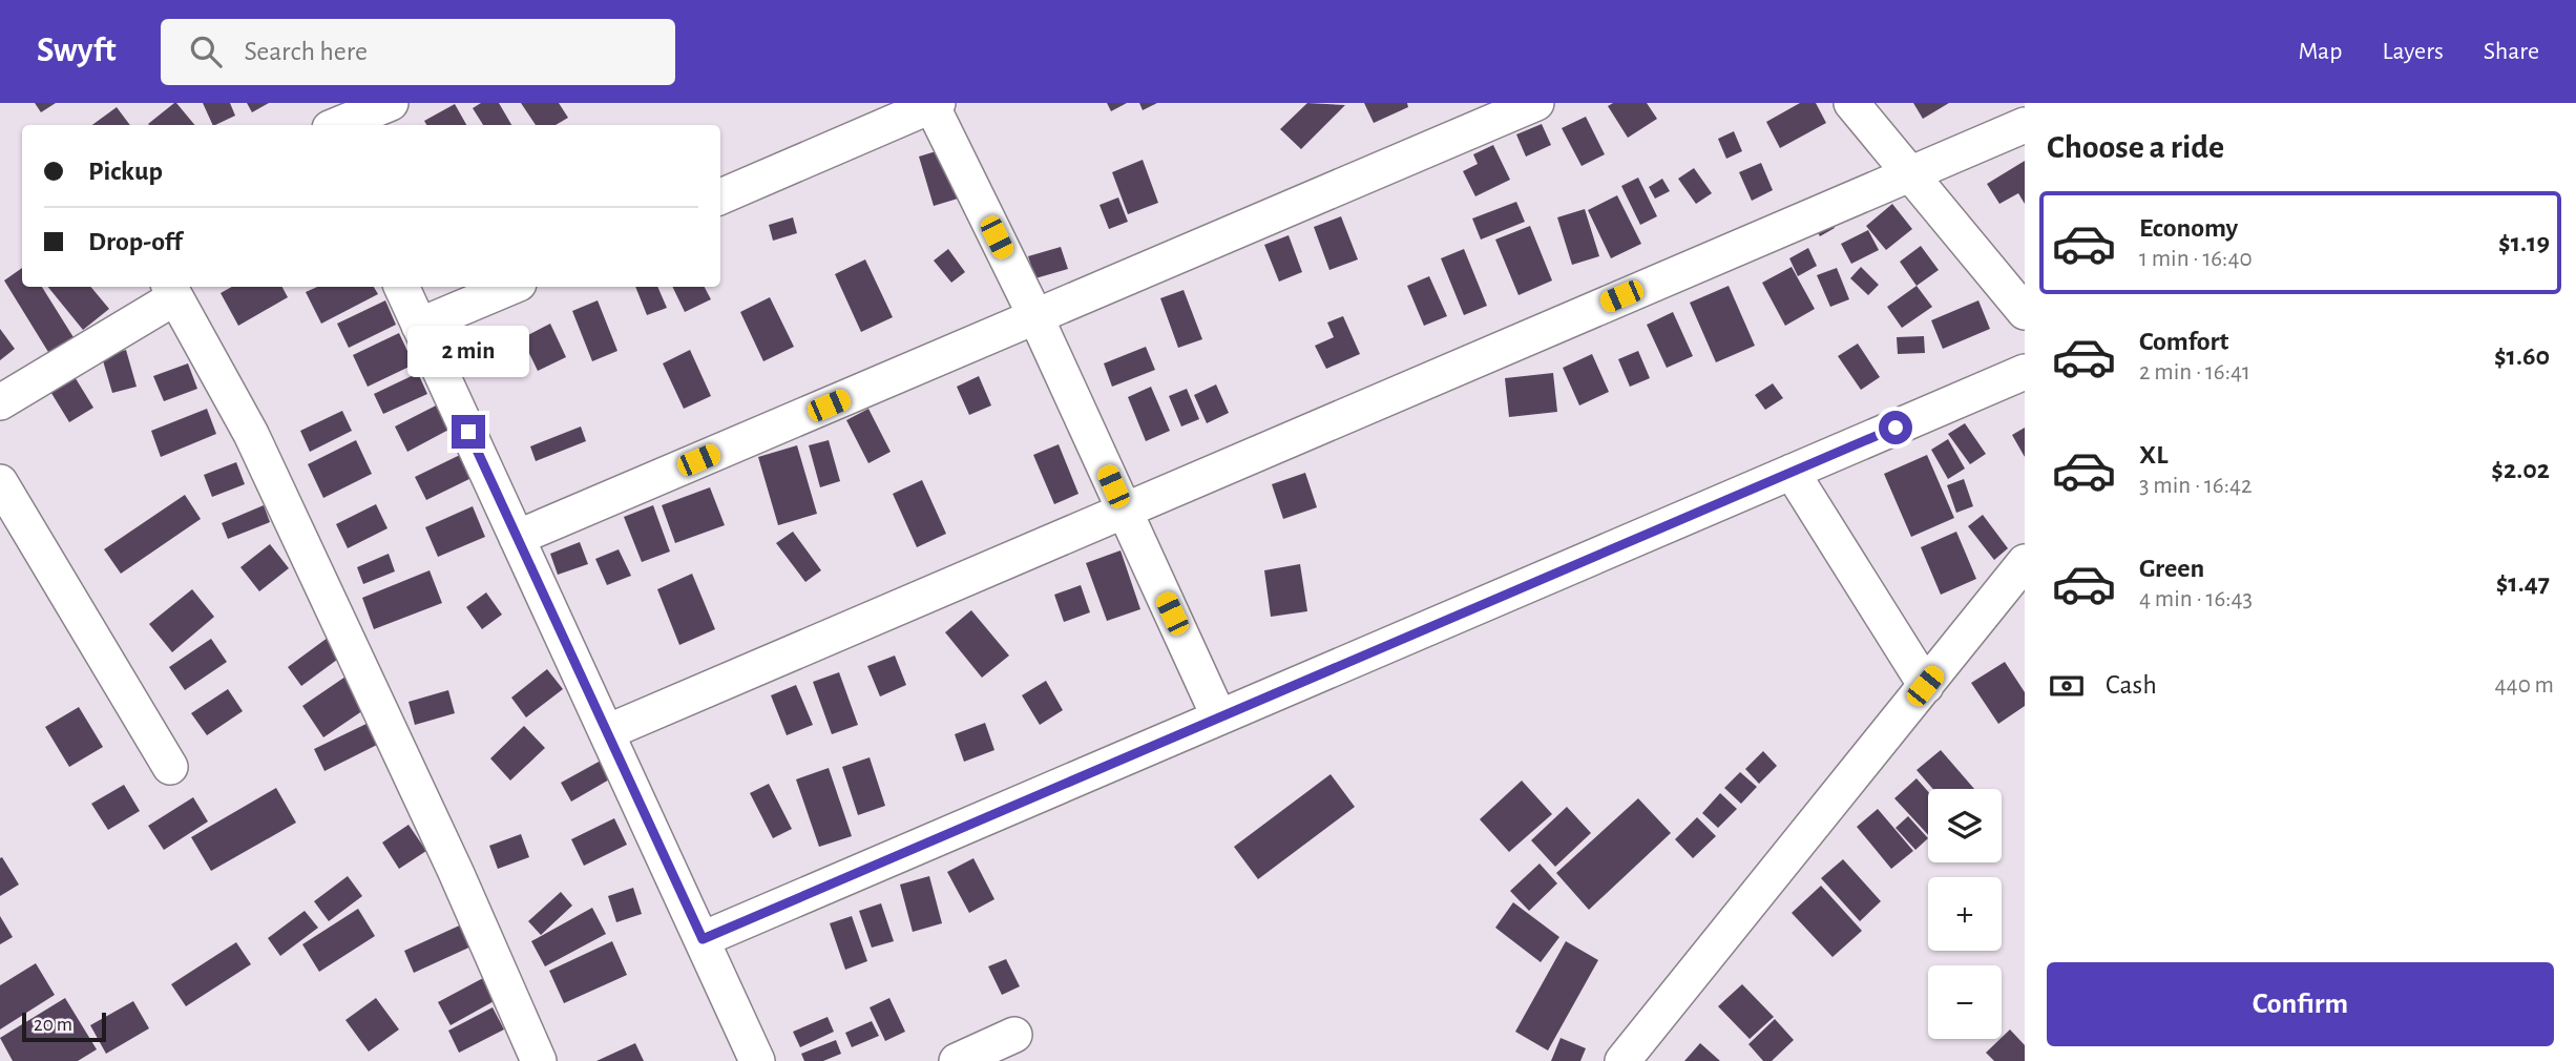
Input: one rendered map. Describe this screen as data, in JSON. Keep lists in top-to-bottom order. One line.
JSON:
{"scale_bar":"20 m","page":{"header":"Swyft","search":"Search here","nav":["Map","Layers","Share"],"heading":"Choose a ride","banner":["Pickup","Drop-off"],"list":[{"name":"Economy","note":"1 min · 16:40","value":"$1.19"},{"name":"Comfort","note":"2 min · 16:41","value":"$1.60"},{"name":"XL","note":"3 min · 16:42","value":"$2.02"},{"name":"Green","note":"4 min · 16:43","value":"$1.47"}],"bubble":"2 min","pay":["Cash","440 m"],"map_buttons":["+","−"],"buttons":"Confirm","scale":"20 m"}}
